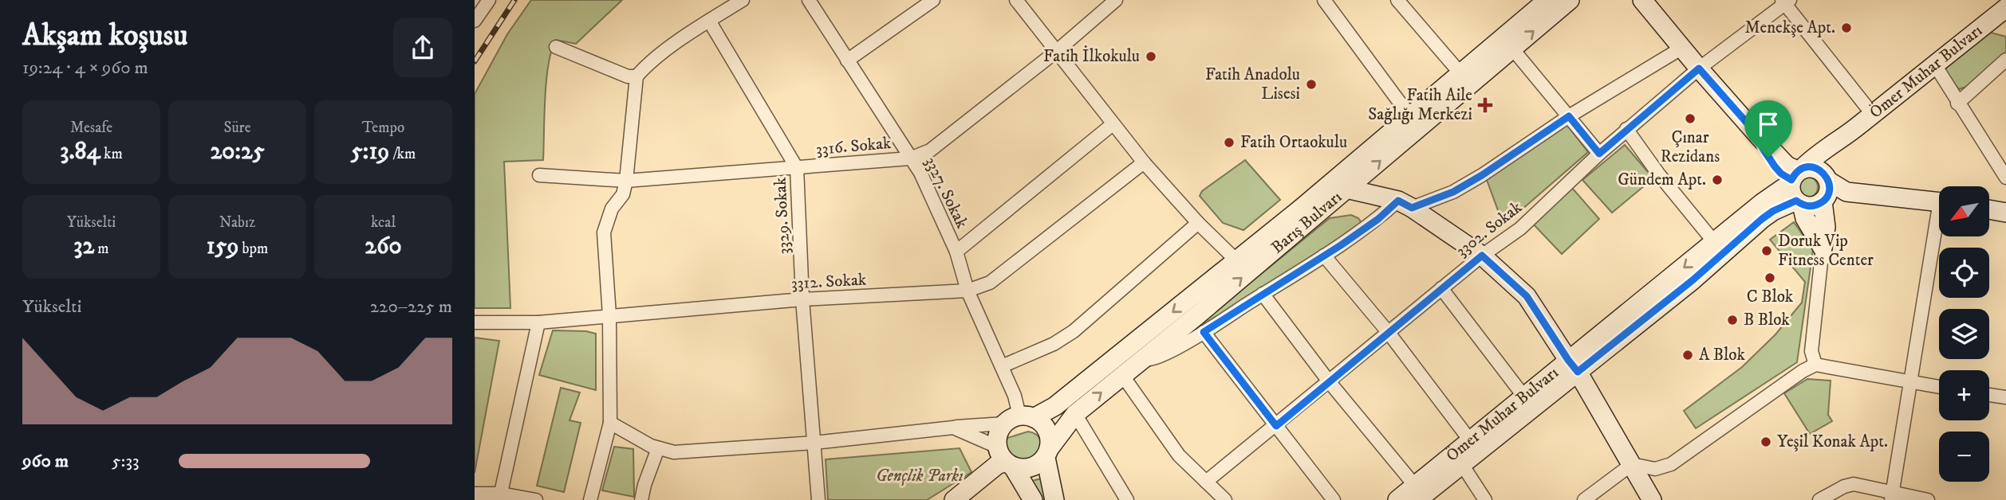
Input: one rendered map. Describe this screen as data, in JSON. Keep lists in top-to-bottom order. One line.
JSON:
{"streets":{"main road":["Ömer Muhar Bulvarı","Barış Bulvarı"],"street":["3316. Sokak","3327. Sokak","3329. Sokak","3302. Sokak","3312. Sokak"]},"crossings":[["3316. Sokak","3327. Sokak"],["3316. Sokak","3329. Sokak"],["3327. Sokak","Barış Bulvarı"],["3327. Sokak","3312. Sokak"],["3329. Sokak","3312. Sokak"]],"parks":["Gençlik Parkı"],"places":{"other":["Menekşe Apt.","Fatih İlkokulu","Fatih Anadolu Lisesi","Çınar Rezidans","Fatih Ortaokulu","Gündem Apt.","Doruk Vip Fitness Center","C Blok","B Blok","A Blok","Yeşil Konak Apt."],"health":["Fatih Aile Sağlığı Merkezi"]},"north":"bottom left","page":{"heading":["Akşam koşusu","19:24 · 4 × 960 m"],"stats":[["Mesafe","3.84 km"],["Süre","20:25"],["Tempo","5:19 /km"],["Yükselti","32 m"],["Nabız","159 bpm"],["kcal","260"]],"map_buttons":["+","−"],"chart":["Yükselti","220–225 m"],"list":[{"name":"960 m","note":"5:33"}]}}
